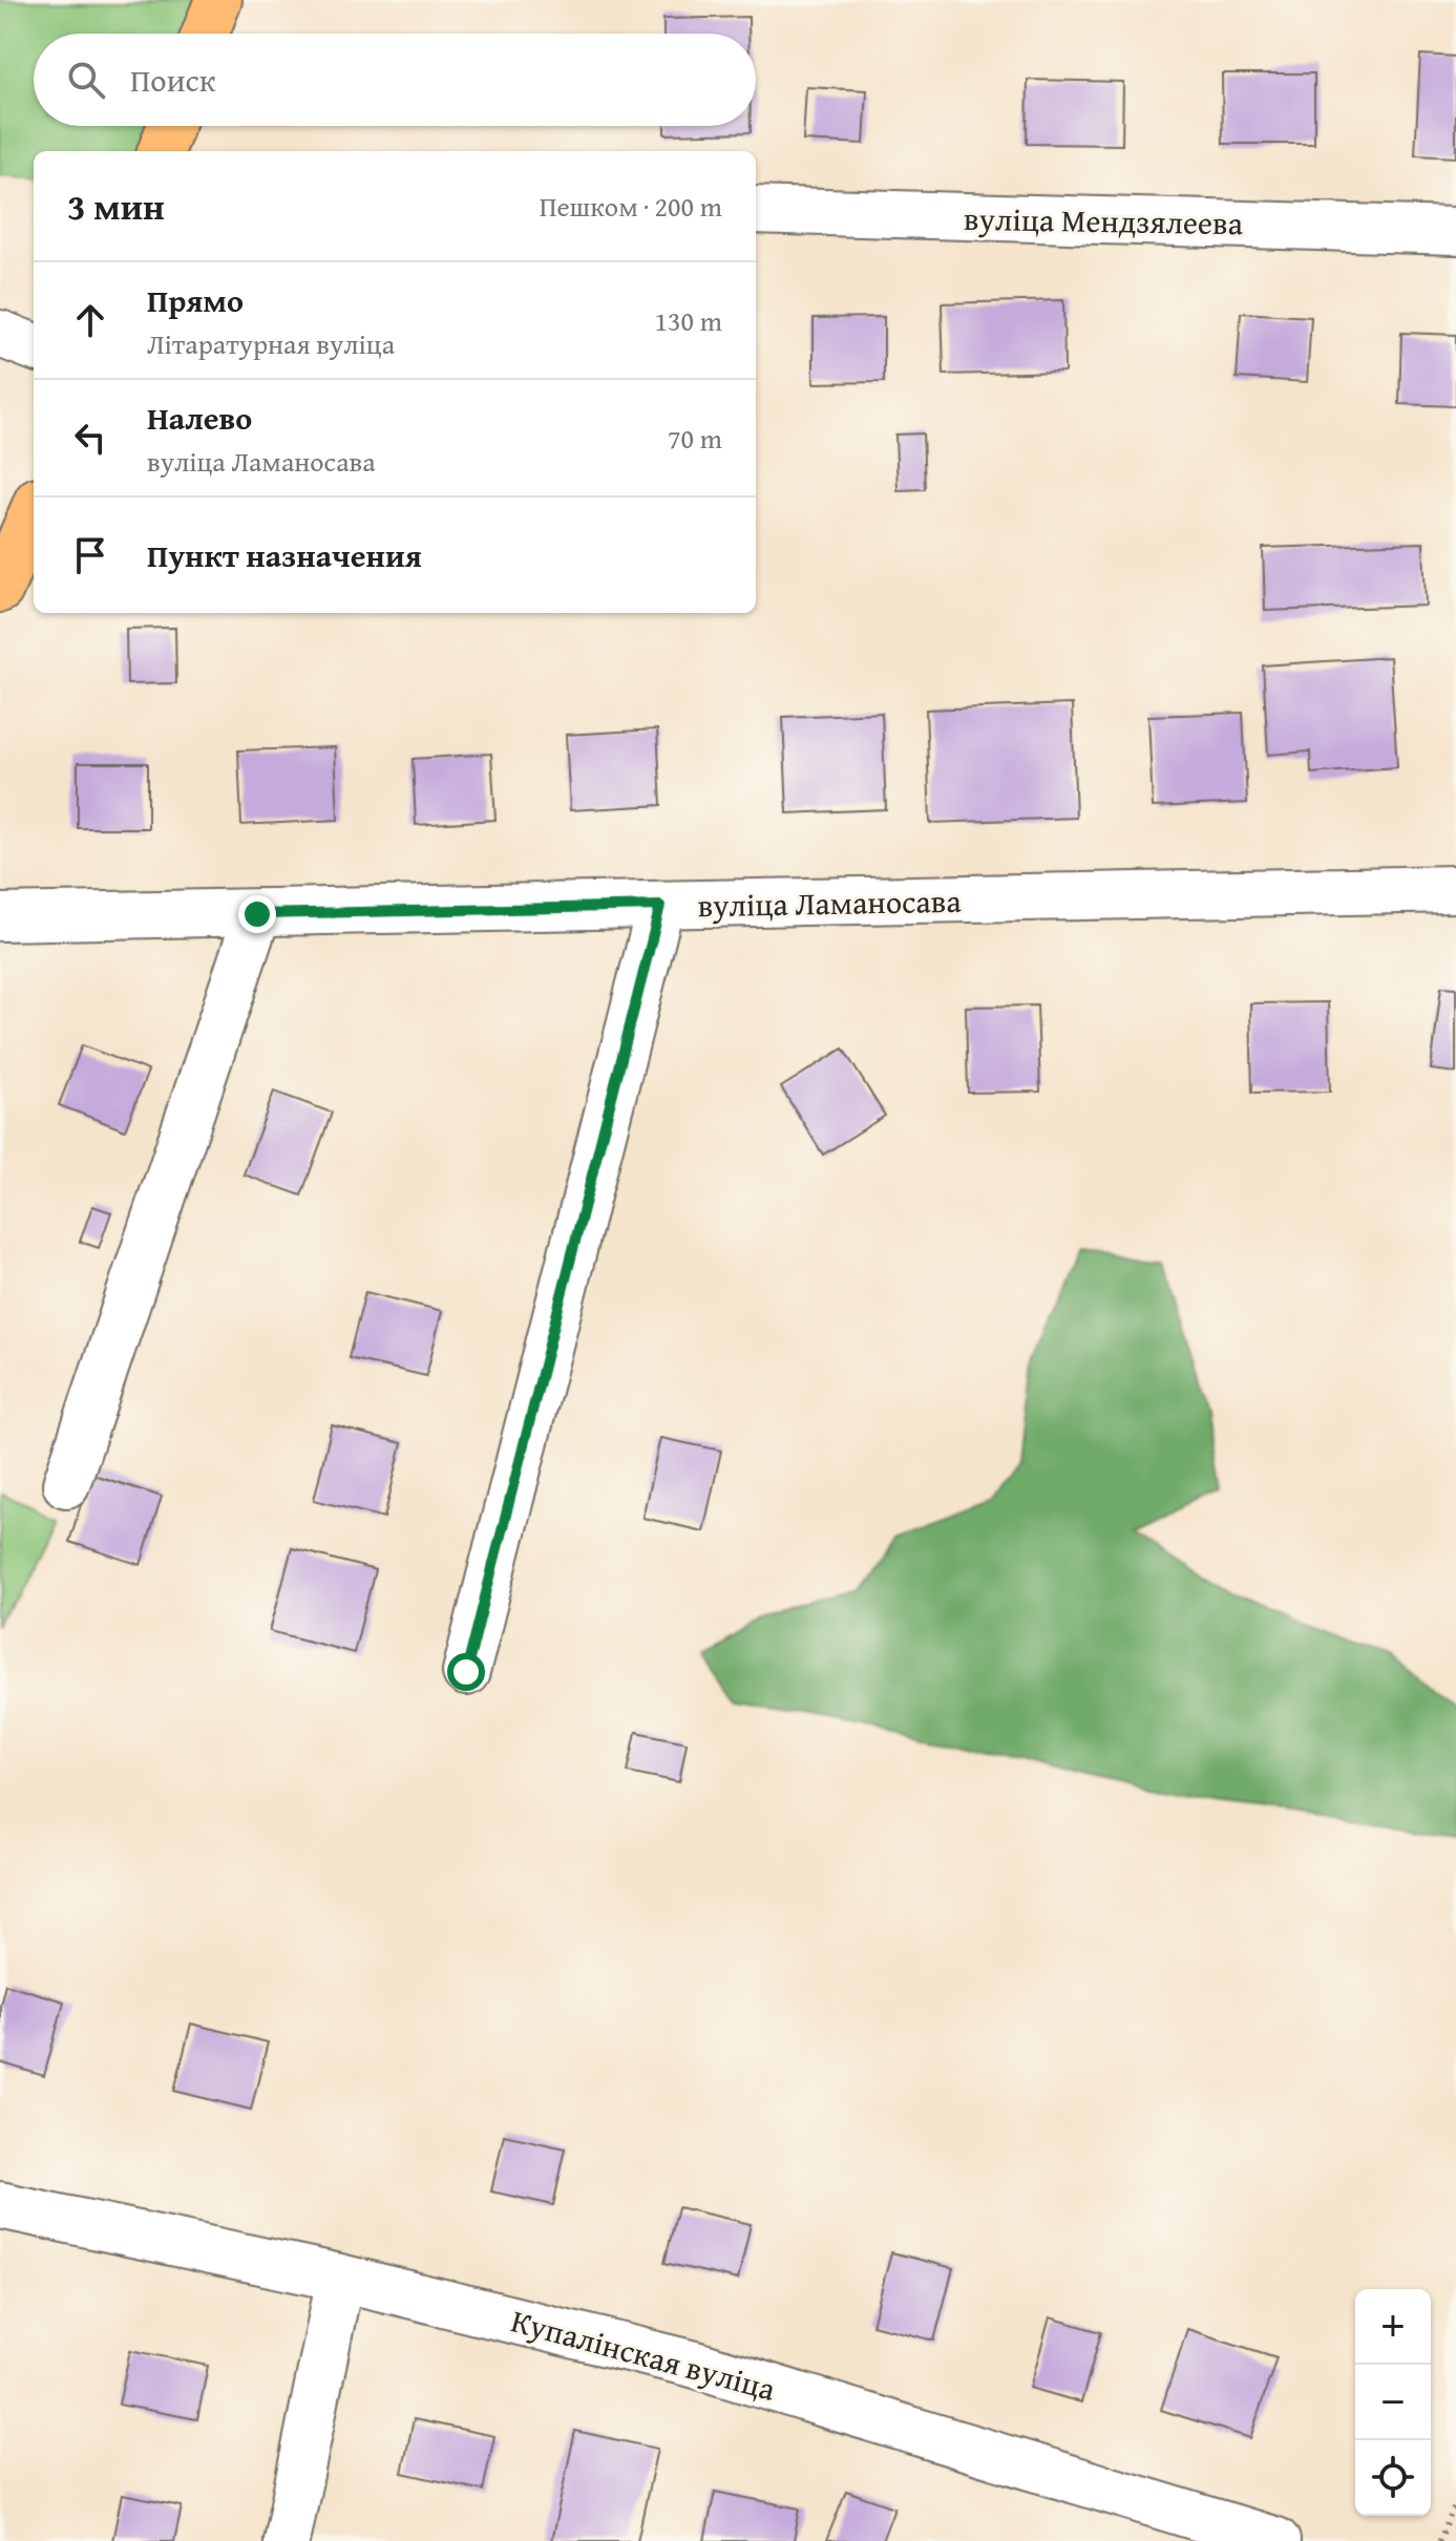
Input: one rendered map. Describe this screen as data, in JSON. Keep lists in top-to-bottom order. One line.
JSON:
{"streets":{"street":["вуліца Мендзялеева","вуліца Ламаносава","Купалінская вуліца"]},"page":{"search":"Поиск","heading":["3 мин","Пешком · 200 m"],"list":[["Прямо","Літаратурная вуліца","130 m"],["Налево","вуліца Ламаносава","70 m"],"Пункт назначения"],"map_buttons":["+","−"]}}
